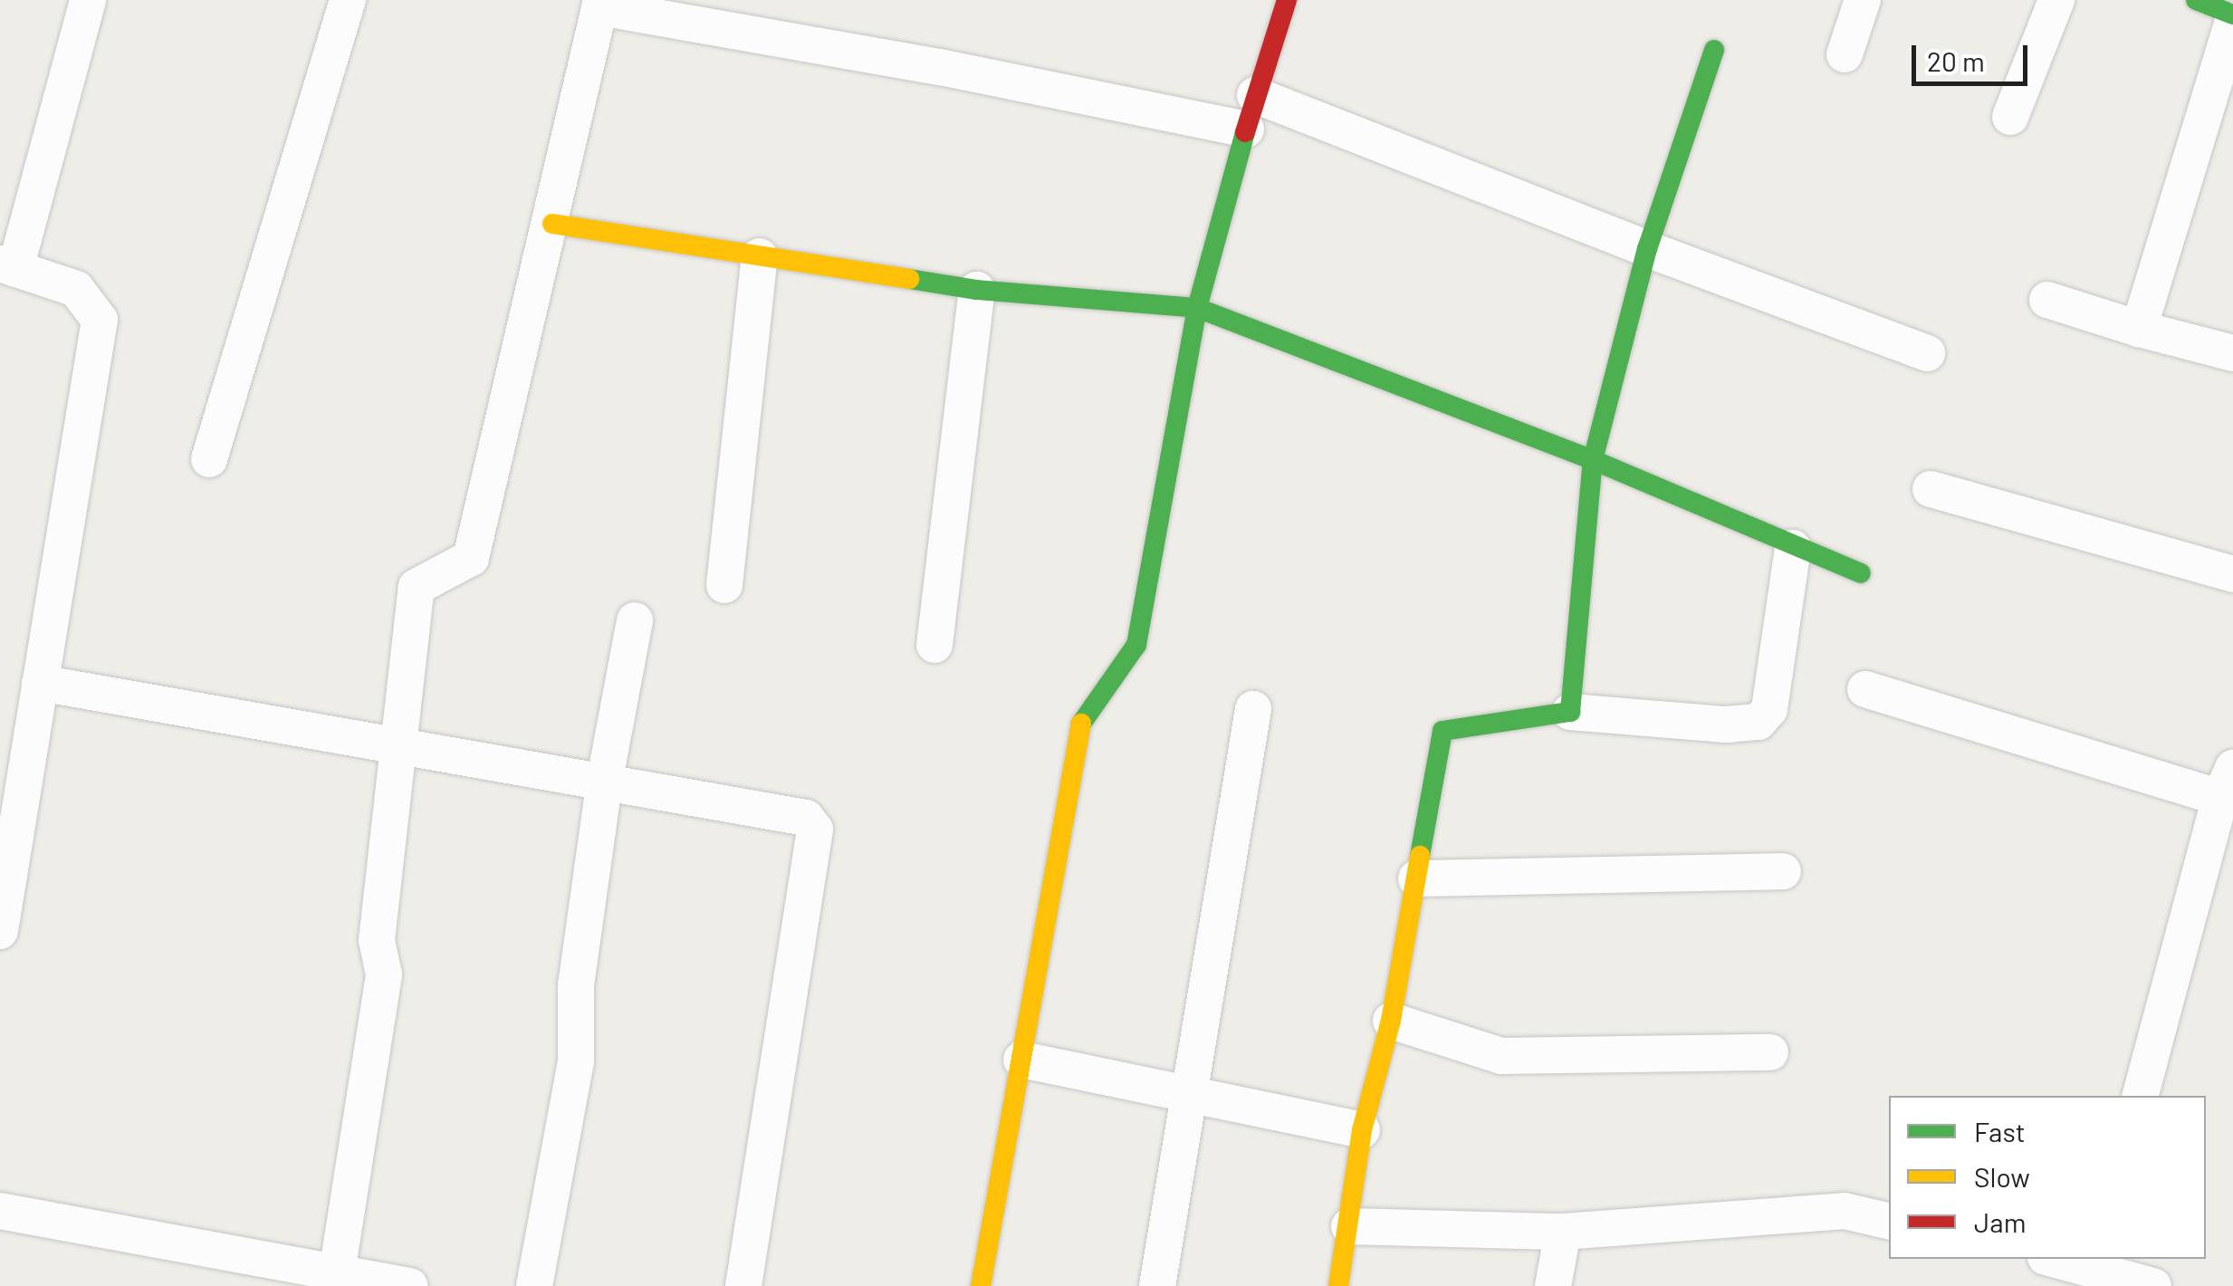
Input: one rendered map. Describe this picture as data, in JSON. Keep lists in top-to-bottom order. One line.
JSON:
{"legend":["Fast","Slow","Jam"],"scale_bar":"20 m"}
